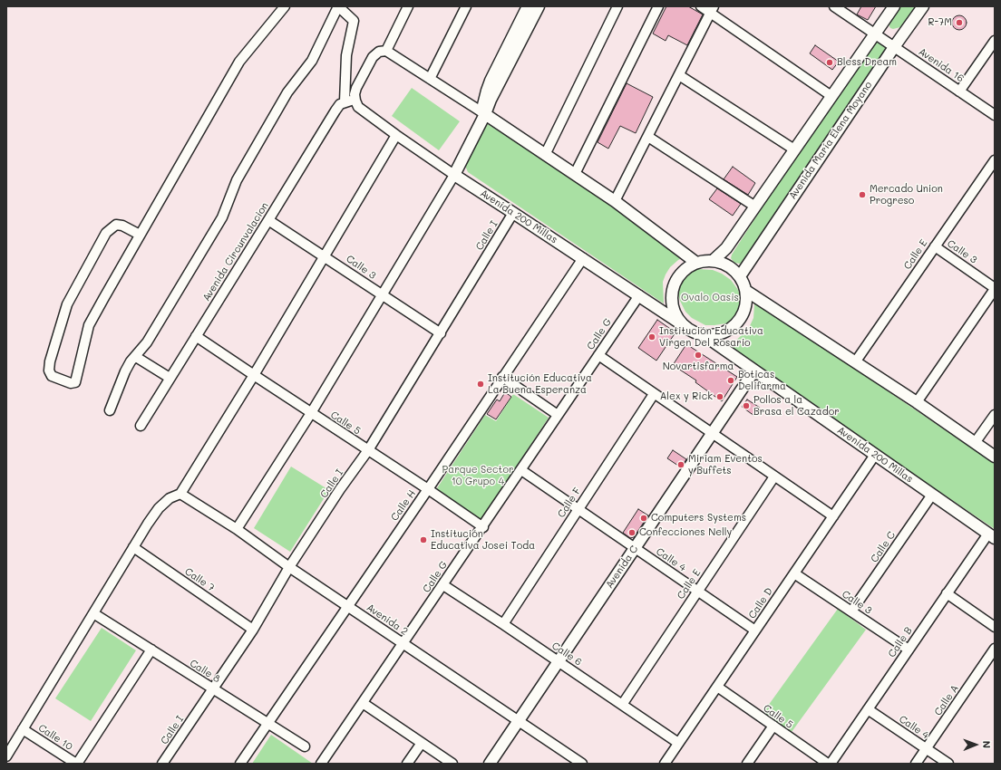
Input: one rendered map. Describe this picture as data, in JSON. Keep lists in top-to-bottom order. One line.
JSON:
{"streets":{"street":["Avenida 16","Avenida María Elena Moyano","Avenida 200 Millas","Calle I","Avenida Circunvalacion","Calle 3","Calle E","Calle G","Calle 5","Calle F","Calle H","Calle C","Calle 4","Avenida C","Calle 7","Calle D","Avenida 2","Calle B","Calle 6","Calle 8","Calle A","Calle 10"]},"crossings":[["Avenida 16","Avenida María Elena Moyano"],["Avenida María Elena Moyano","Avenida 200 Millas"],["Avenida 200 Millas","Calle I"],["Avenida 200 Millas","Calle G"],["Avenida 200 Millas","Calle H"],["Avenida 200 Millas","Calle C"],["Avenida 200 Millas","Avenida C"],["Avenida 200 Millas","Calle D"],["Avenida 200 Millas","Calle B"],["Calle I","Calle 3"],["Calle I","Calle 5"],["Calle I","Calle 7"],["Calle I","Avenida 2"],["Calle I","Calle 8"],["Avenida Circunvalacion","Calle 3"],["Avenida Circunvalacion","Calle 5"],["Calle 3","Calle E"],["Calle 3","Calle C"],["Calle 3","Calle D"],["Calle 3","Calle B"],["Calle E","Calle 4"],["Calle E","Calle 6"],["Calle G","Calle 5"],["Calle G","Calle 4"],["Calle G","Avenida 2"],["Calle G","Calle 6"],["Calle 5","Calle H"],["Calle 5","Calle D"],["Calle 5","Calle B"],["Calle F","Calle 4"],["Calle F","Calle 6"],["Calle H","Avenida 2"],["Calle H","Calle 8"],["Calle 4","Avenida C"],["Calle 4","Calle D"],["Calle 4","Calle B"],["Calle 4","Calle A"],["Avenida C","Avenida 2"],["Avenida C","Calle 6"],["Calle D","Calle 6"]],"parks":["Ovalo Oasis","Parque Sector 10 Grupo 4"],"places":["R-7M","Bless Dream","Mercado Union Progreso","Institución Educativa Virgen Del Rosario","Novartisfarma","Boticas Delifarma","Institución Educativa La Buena Esperanza","Alex y Rick","Pollos a la Brasa el Cazador","Miriam Eventos y Buffets","Computers Systems","Confecciones Nelly","Institución Educativa Josei Toda"],"north":"right"}
